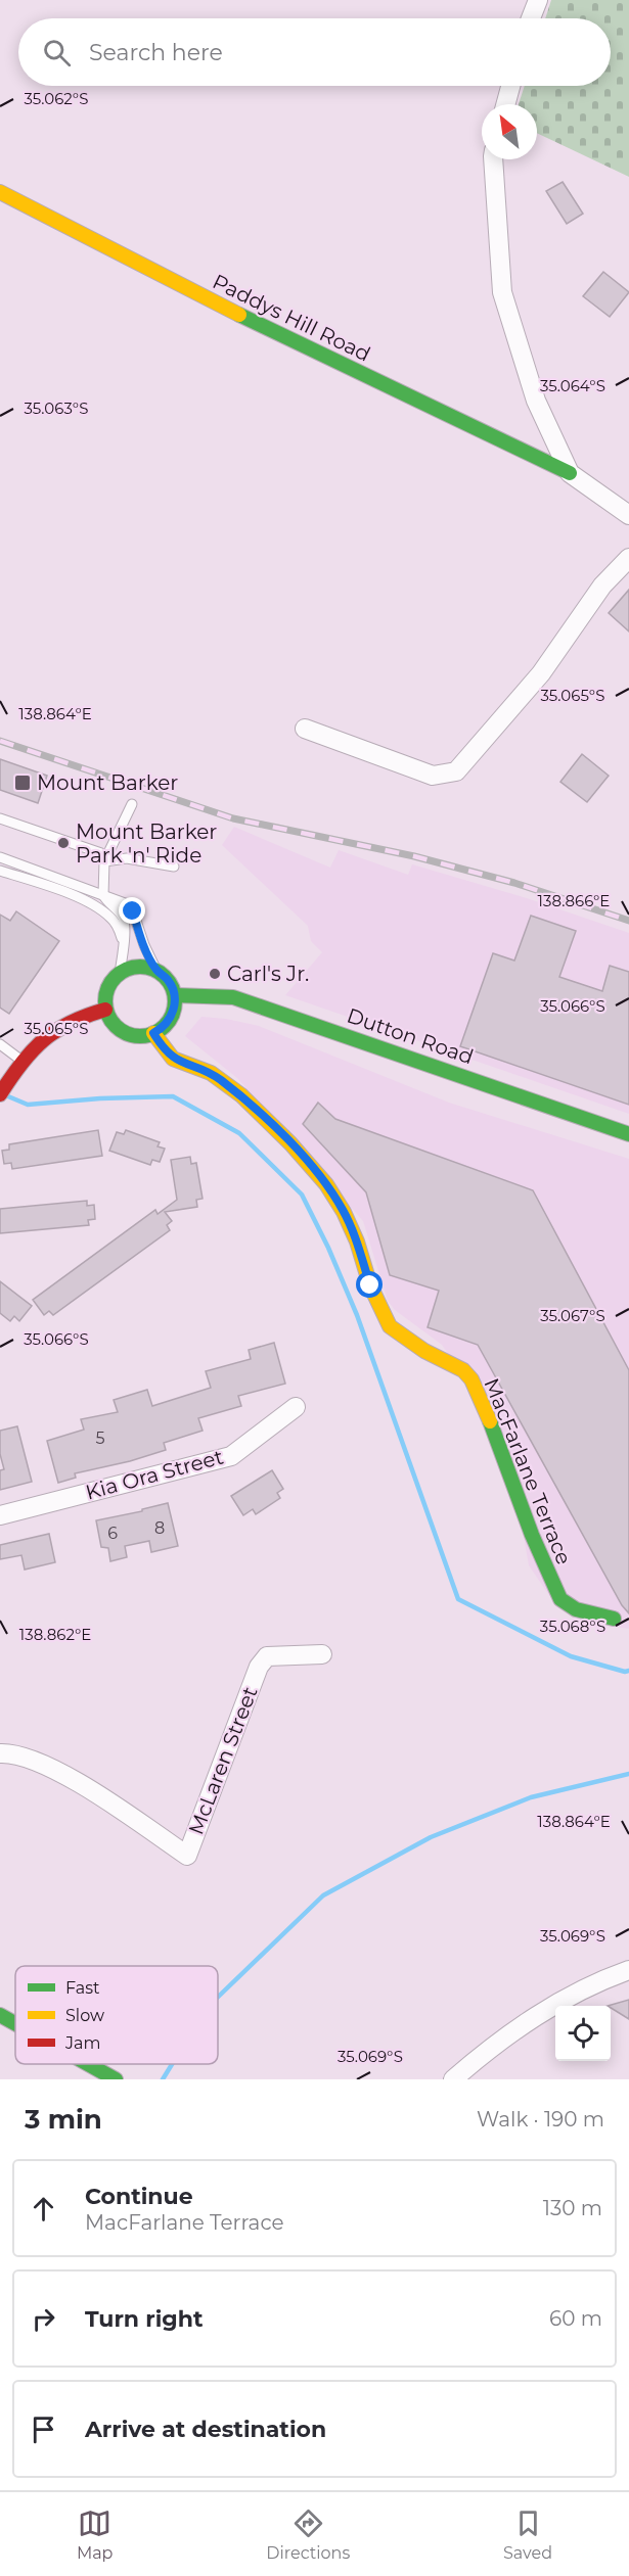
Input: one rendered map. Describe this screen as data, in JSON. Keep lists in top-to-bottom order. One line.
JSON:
{"streets":{"street":["Paddys Hill Road","Dutton Road","MacFarlane Terrace","Kia Ora Street","McLaren Street"]},"crossings":[["Dutton Road","MacFarlane Terrace"]],"places":{"transit":["Mount Barker"],"other":["Mount Barker Park 'n' Ride","Carl's Jr."]},"house_numbers":["5","8","6"],"legend":["Fast","Slow","Jam"],"north":"top left","page":{"search":"Search here","heading":["3 min","Walk · 190 m"],"list":[["Continue","MacFarlane Terrace","130 m"],["Turn right","60 m"],"Arrive at destination"],"nav":["Map","Directions","Saved"]},"coordinates":["35.062°S","35.064°S","35.063°S","35.065°S","138.864°E","138.866°E","35.066°S","35.067°S","35.068°S","138.862°E","35.069°S"]}
